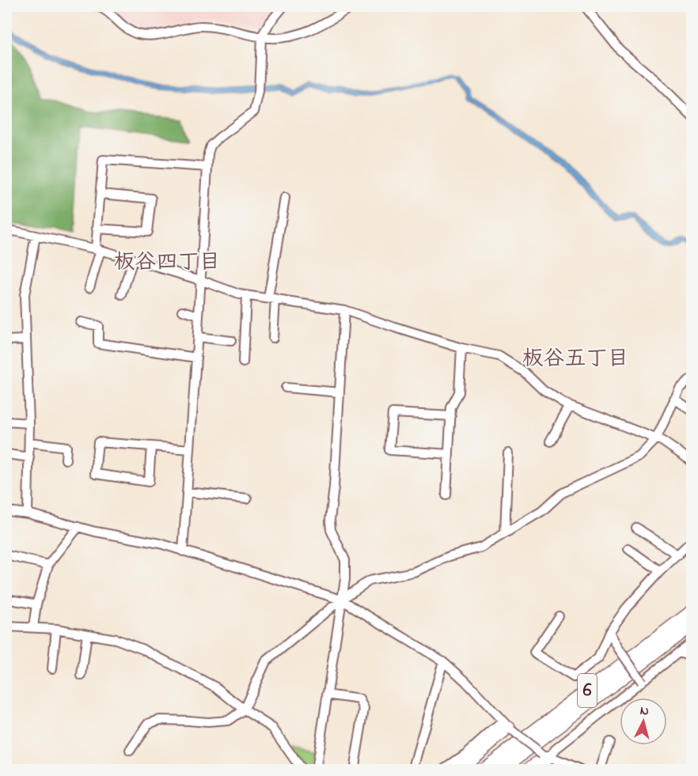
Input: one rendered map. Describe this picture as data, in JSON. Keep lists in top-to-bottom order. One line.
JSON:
{"streets":{"highway":["6"]},"districts":["板谷四丁目","板谷五丁目"],"north":"top"}
